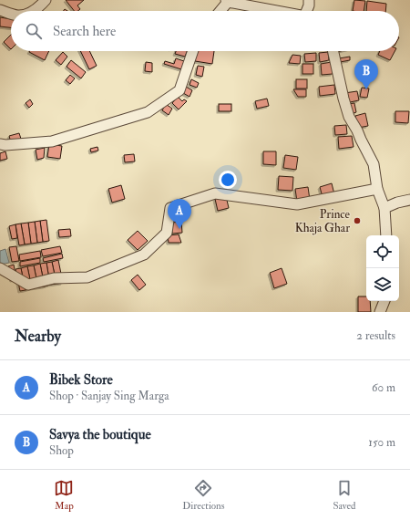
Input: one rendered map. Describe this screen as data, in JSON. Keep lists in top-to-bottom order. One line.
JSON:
{"places":["Prince Khaja Ghar"],"page":{"search":"Search here","pins":["B","A"],"heading":["Nearby","2 results"],"list":[{"mark":"A","name":"Bibek Store","note":"Shop · Sanjay Sing Marga","value":"60 m"},{"mark":"B","name":"Savya the boutique","note":"Shop","value":"150 m"}],"nav":["Map","Directions","Saved"]}}
